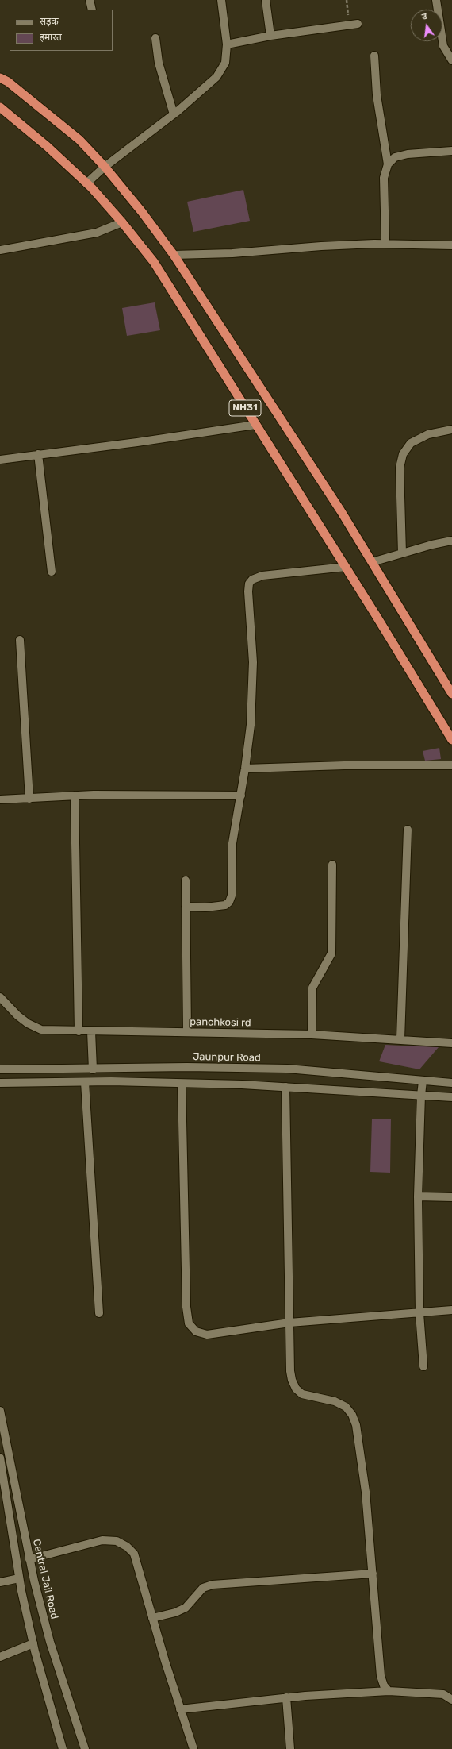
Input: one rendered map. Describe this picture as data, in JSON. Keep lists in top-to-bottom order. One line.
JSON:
{"streets":{"highway":["NH31"],"street":["panchkosi rd","Jaunpur Road","Central Jail Road"]},"legend":["सड़क","इमारत"],"north":"top"}
